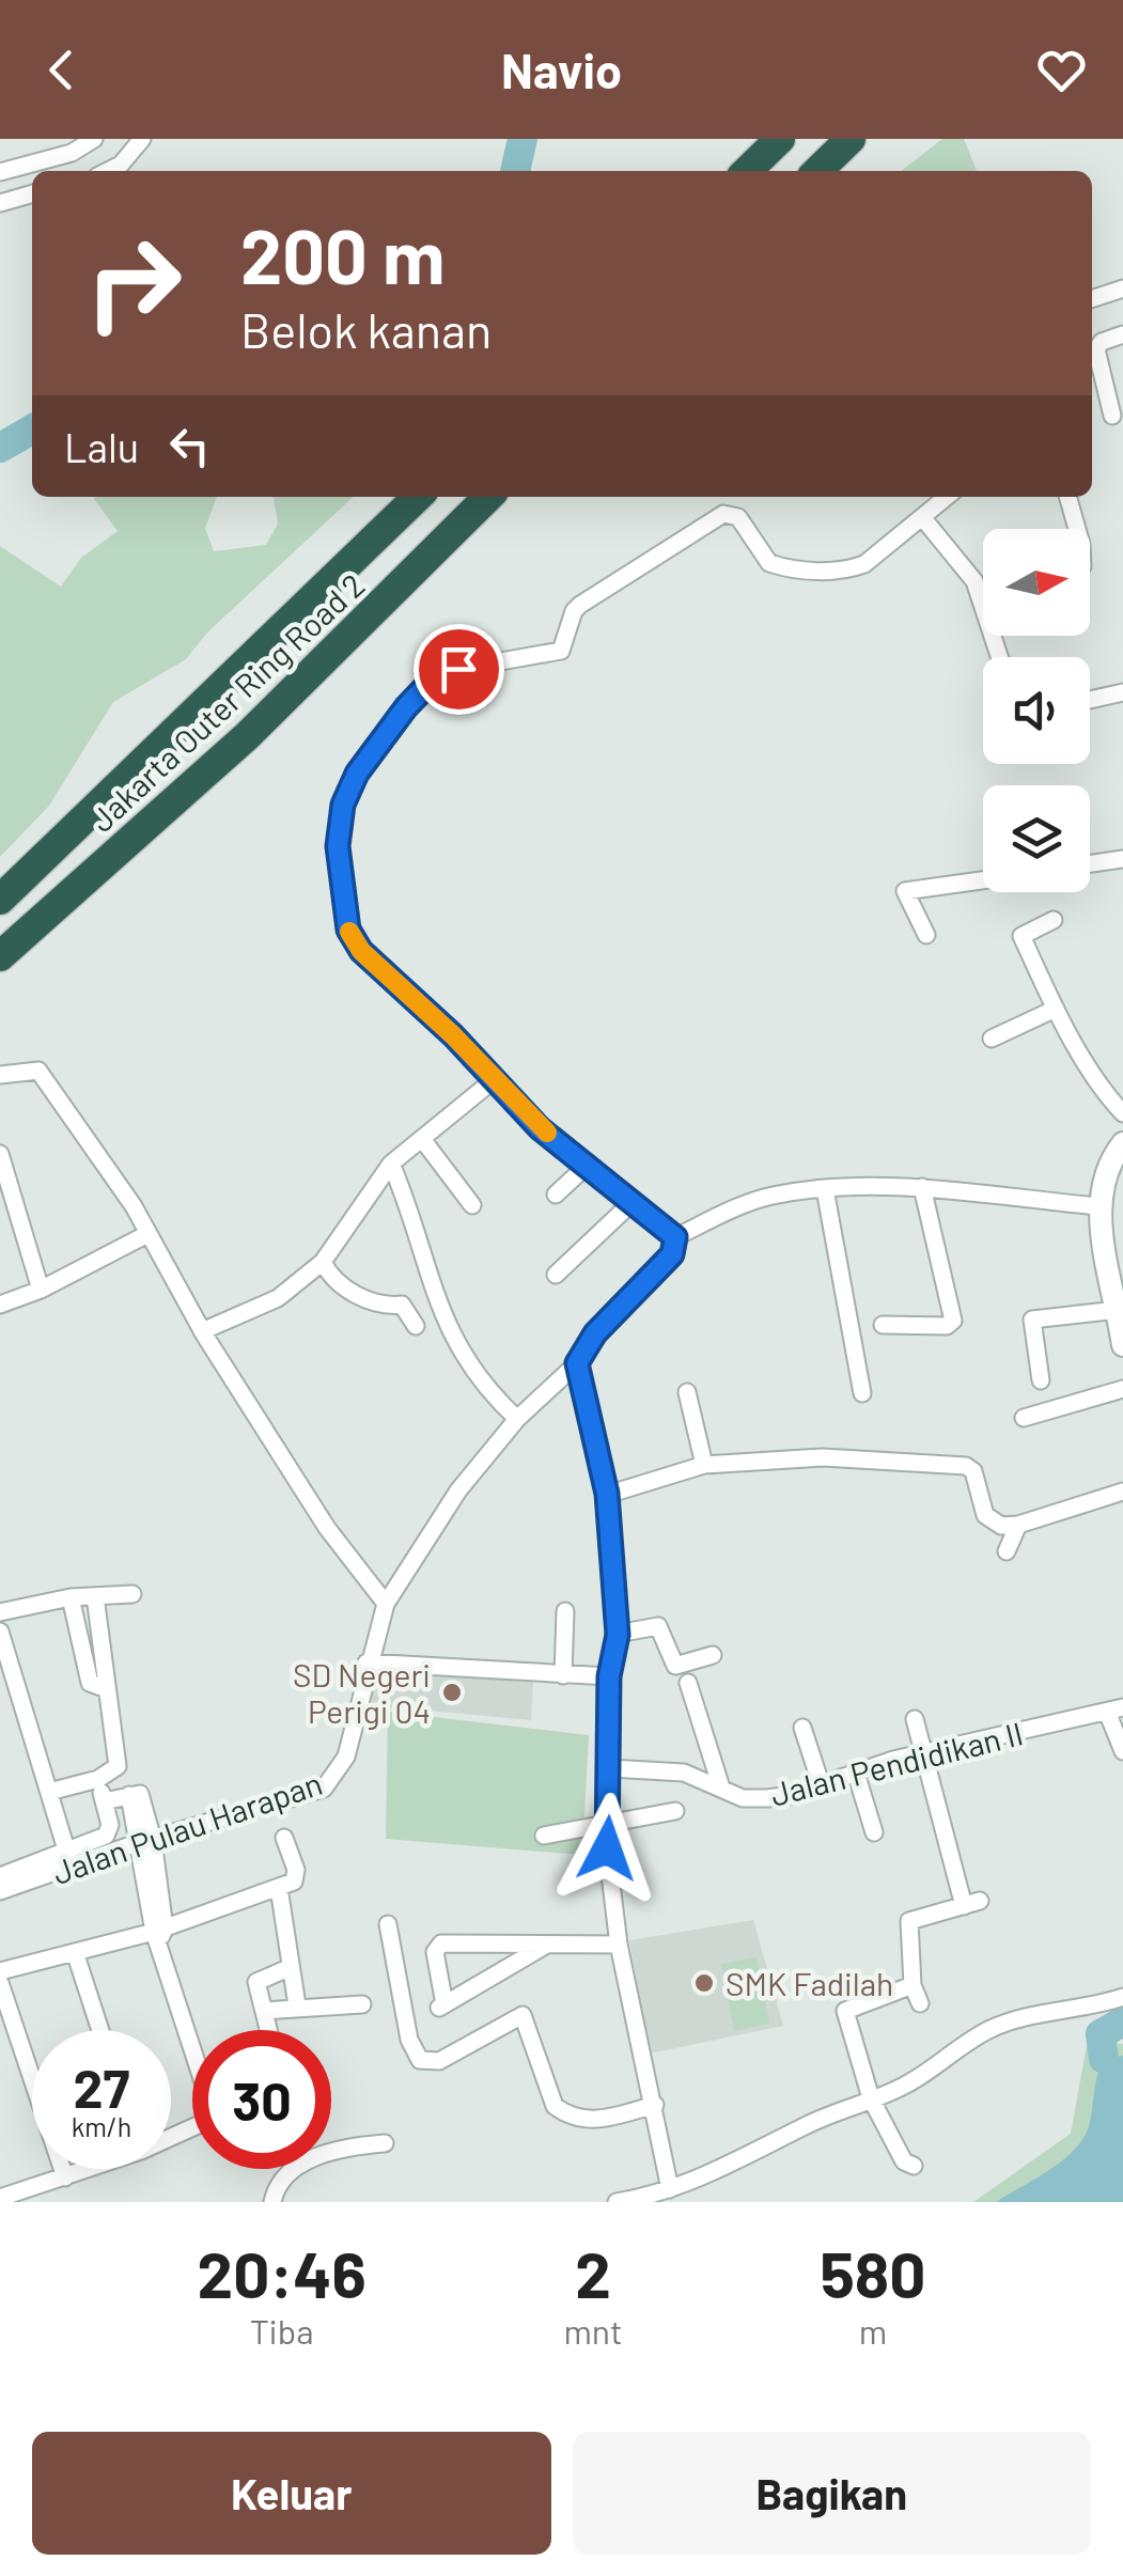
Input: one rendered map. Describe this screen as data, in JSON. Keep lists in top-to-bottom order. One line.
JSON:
{"streets":{"highway":["Jakarta Outer Ring Road 2"],"street":["Jalan Pendidikan II","Jalan Pulau Harapan"]},"places":["SD Negeri Perigi 04","SMK Fadilah"],"north":"right","page":{"header":"Navio","turn":["200 m","Belok kanan"],"then":"Lalu","speed":"27 km/h","limit":"30","eta":["20:46","Tiba","2","mnt","580","m"],"buttons":["Keluar","Bagikan"]}}
